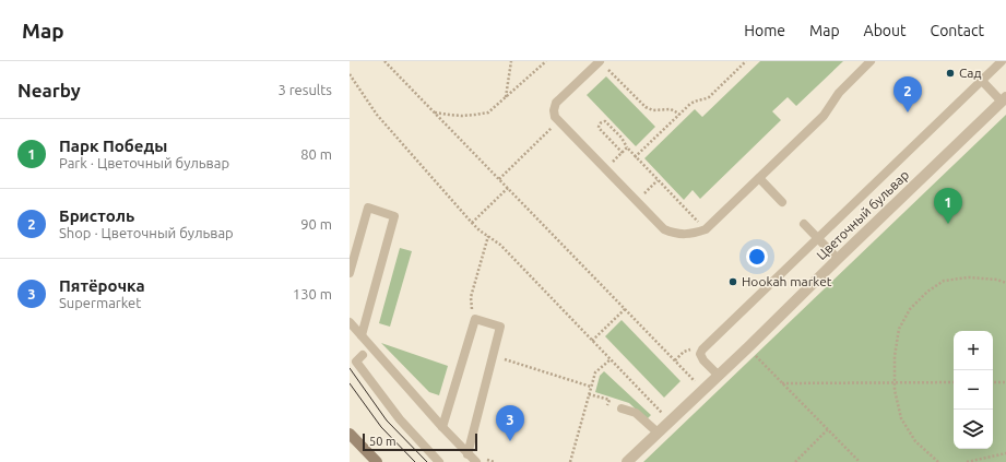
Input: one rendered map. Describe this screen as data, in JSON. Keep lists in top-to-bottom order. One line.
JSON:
{"streets":{"street":["Цветочный бульвар"]},"places":["Сад","Hookah market"],"scale_bar":"50 m","page":{"header":"Map","nav":["Home","Map","About","Contact"],"heading":["Nearby","3 results"],"pins":["2","1","3"],"list":[{"mark":"1","name":"Парк Победы","note":"Park · Цветочный бульвар","value":"80 m"},{"mark":"2","name":"Бристоль","note":"Shop · Цветочный бульвар","value":"90 m"},{"mark":"3","name":"Пятёрочка","note":"Supermarket","value":"130 m"}],"map_buttons":["+","−"],"scale":"50 m"}}
